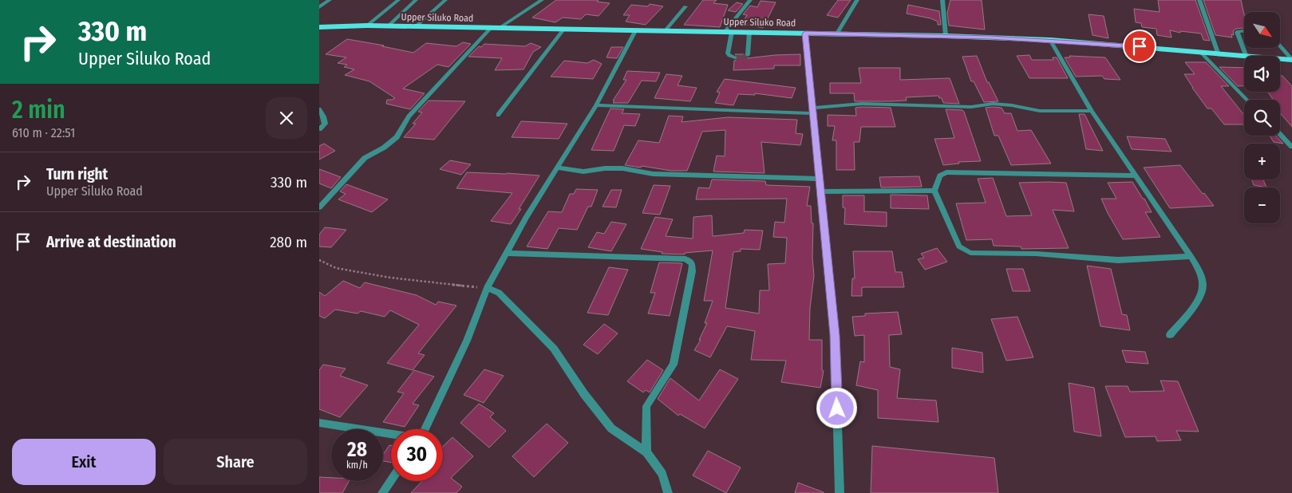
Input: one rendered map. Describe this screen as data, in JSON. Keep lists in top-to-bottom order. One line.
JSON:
{"streets":{"main road":["Upper Siluko Road"]},"north":"bottom right","page":{"turn":["330 m","Upper Siluko Road"],"map_buttons":["+","−"],"heading":["2 min","610 m · 22:51"],"list":[{"name":"Turn right","note":"Upper Siluko Road","value":"330 m"},{"name":"Arrive at destination","value":"280 m"}],"speed":"28 km/h","limit":"30","buttons":["Exit","Share"]}}
